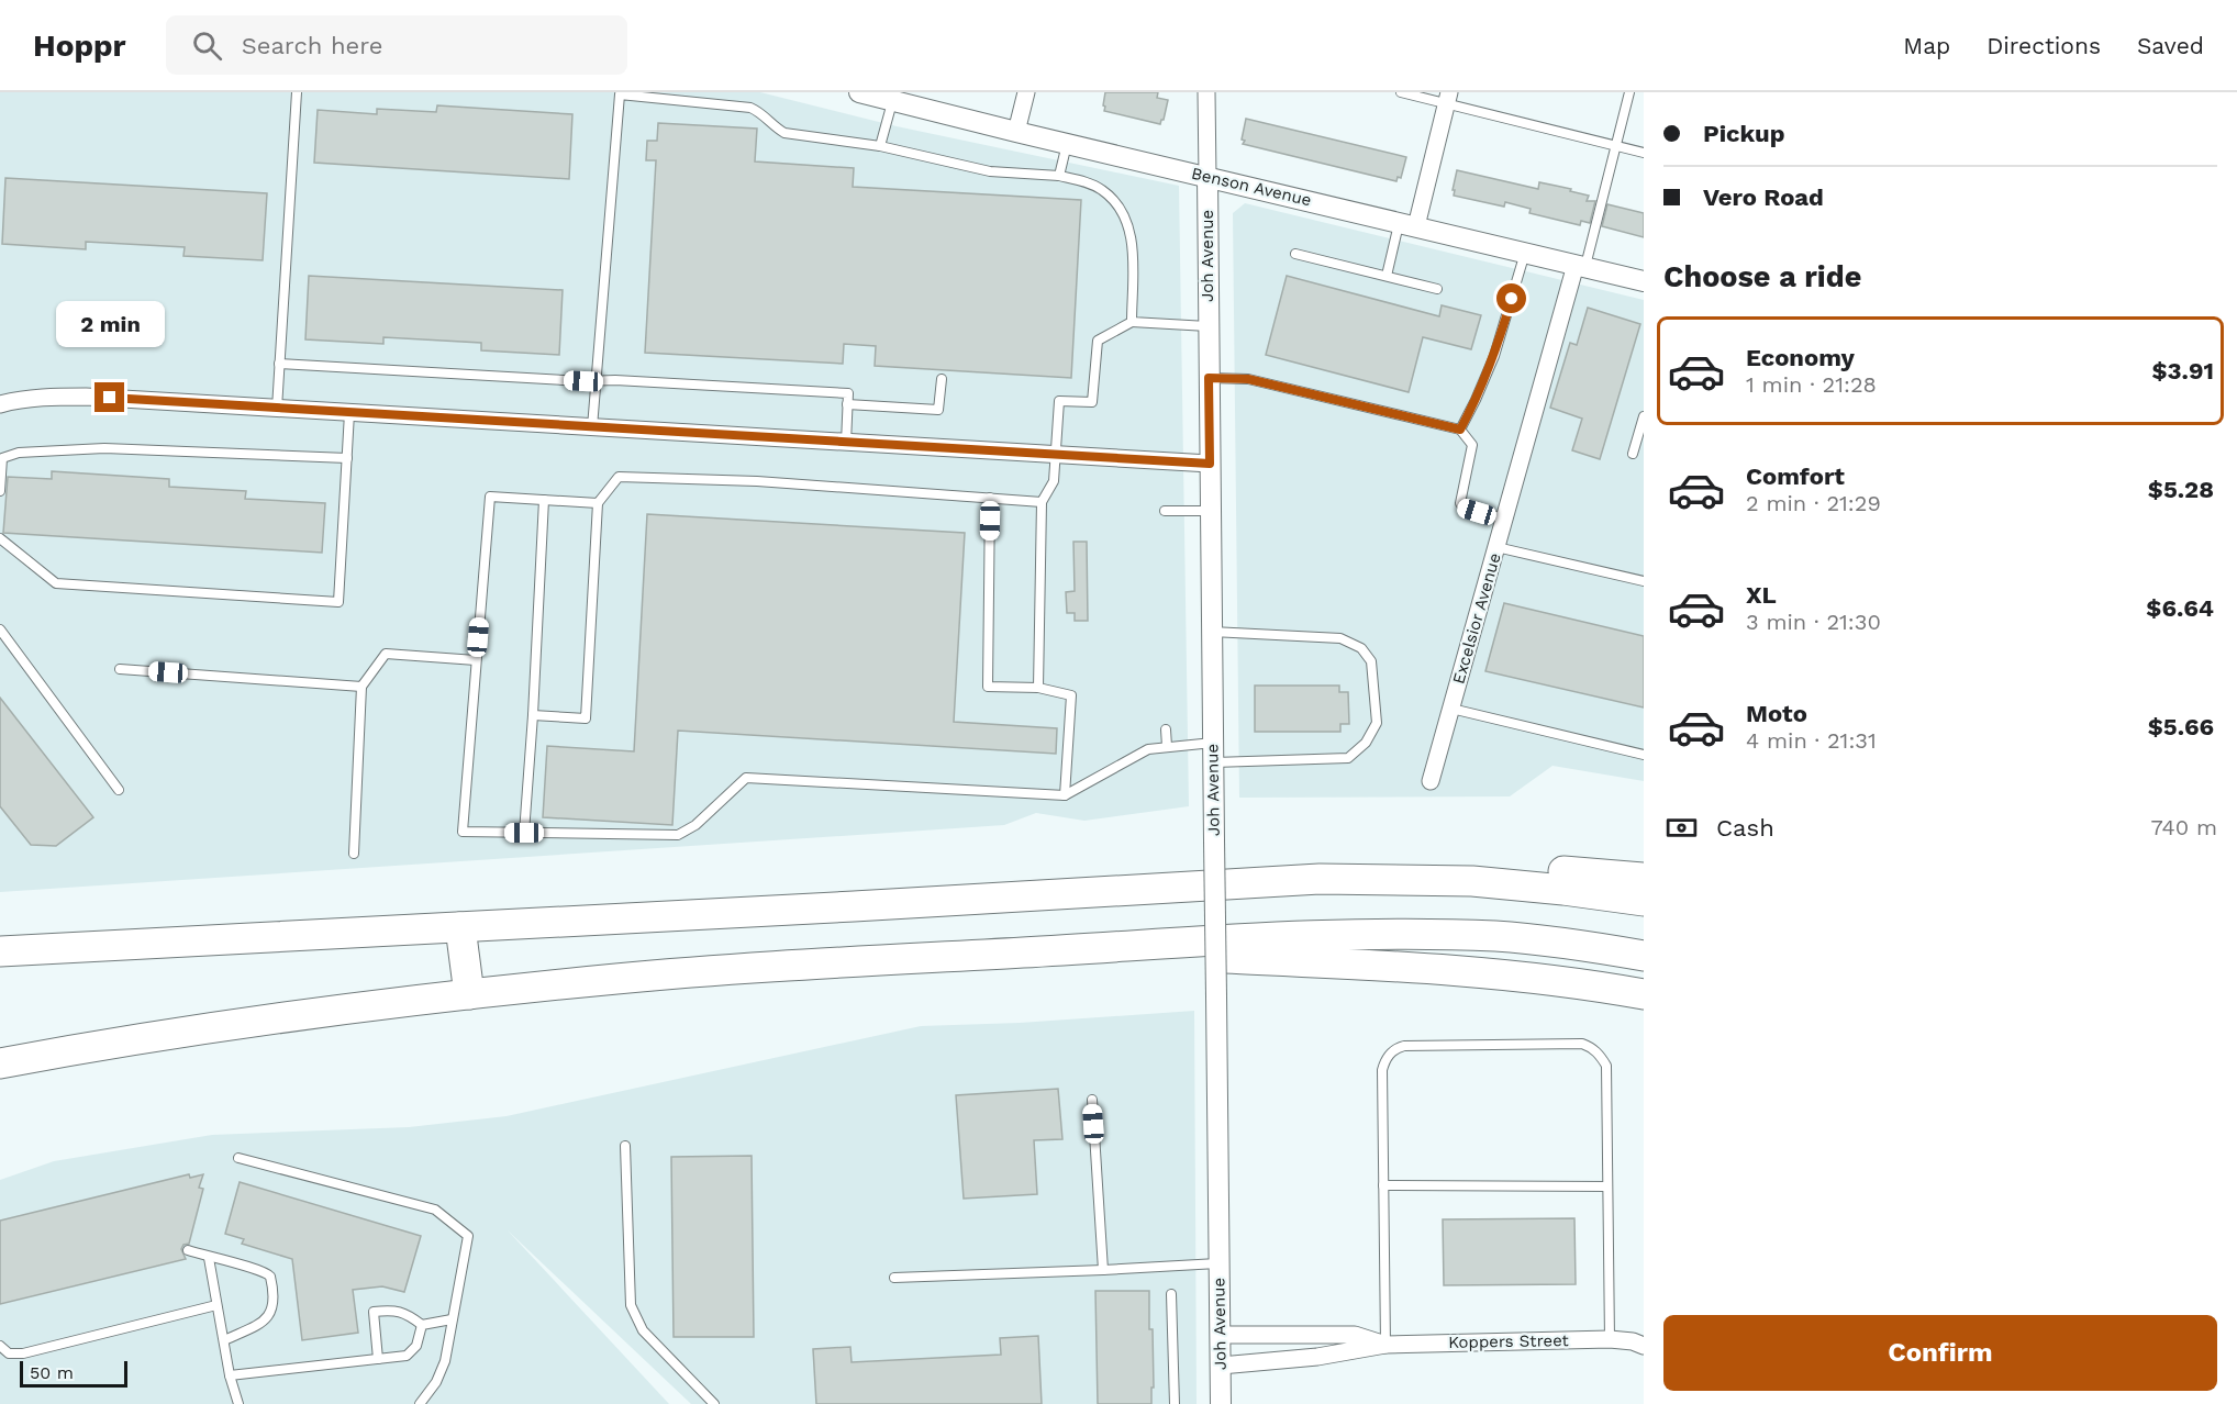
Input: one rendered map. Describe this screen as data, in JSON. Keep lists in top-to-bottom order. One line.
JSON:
{"streets":{"street":["Benson Avenue","Joh Avenue","Excelsior Avenue","Koppers Street"]},"crossings":[["Benson Avenue","Joh Avenue"],["Benson Avenue","Excelsior Avenue"],["Joh Avenue","Koppers Street"]],"scale_bar":"50 m","page":{"header":"Hoppr","search":"Search here","nav":["Map","Directions","Saved"],"banner":["Pickup","Vero Road"],"heading":"Choose a ride","bubble":"2 min","list":[{"name":"Economy","note":"1 min · 21:28","value":"$3.91"},{"name":"Comfort","note":"2 min · 21:29","value":"$5.28"},{"name":"XL","note":"3 min · 21:30","value":"$6.64"},{"name":"Moto","note":"4 min · 21:31","value":"$5.66"}],"pay":["Cash","740 m"],"buttons":"Confirm","scale":"50 m"}}
